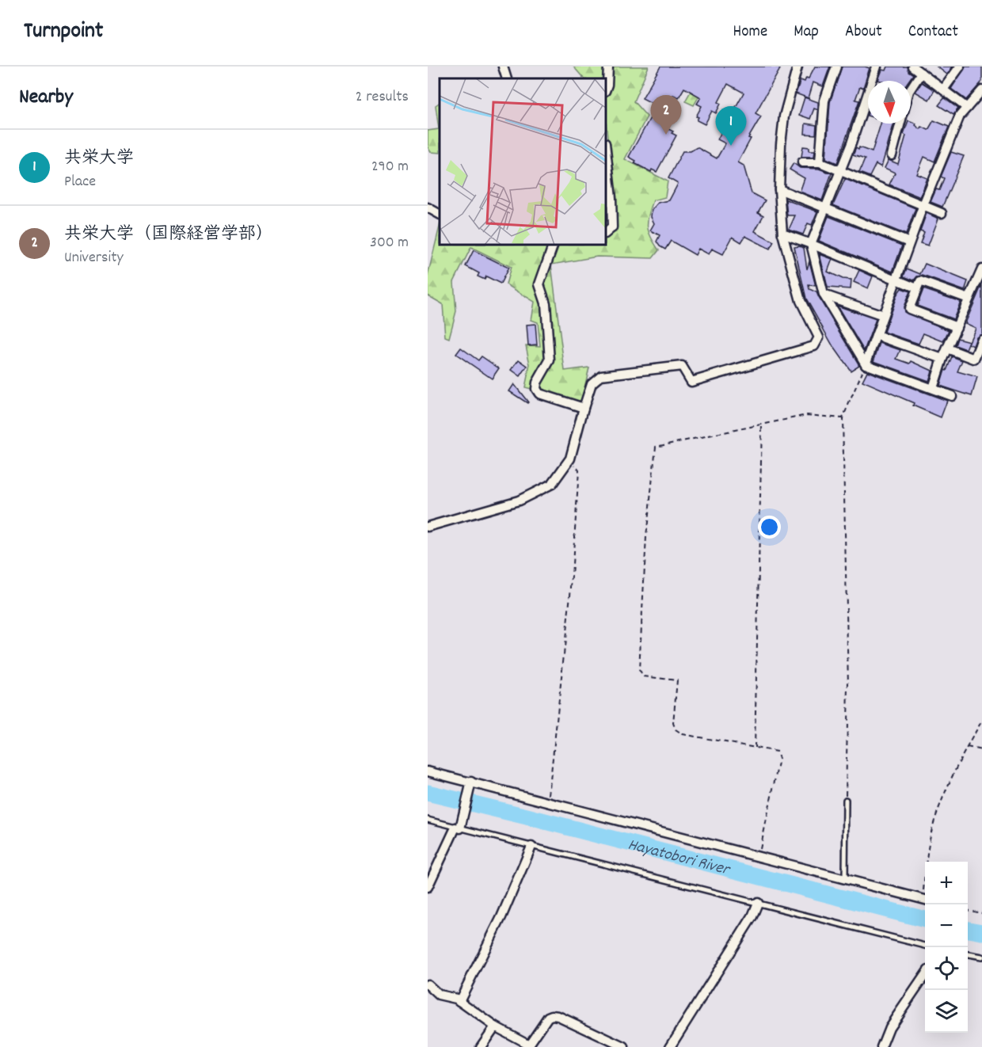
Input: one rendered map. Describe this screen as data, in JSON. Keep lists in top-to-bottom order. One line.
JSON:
{"water":["Hayatobori River"],"north":"bottom","page":{"header":"Turnpoint","nav":["Home","Map","About","Contact"],"heading":["Nearby","2 results"],"pins":["2","1"],"list":[{"mark":"1","name":"共栄大学","note":"Place","value":"290 m"},{"mark":"2","name":"共栄大学（国際経営学部）","note":"University","value":"300 m"}],"map_buttons":["+","−"]}}
